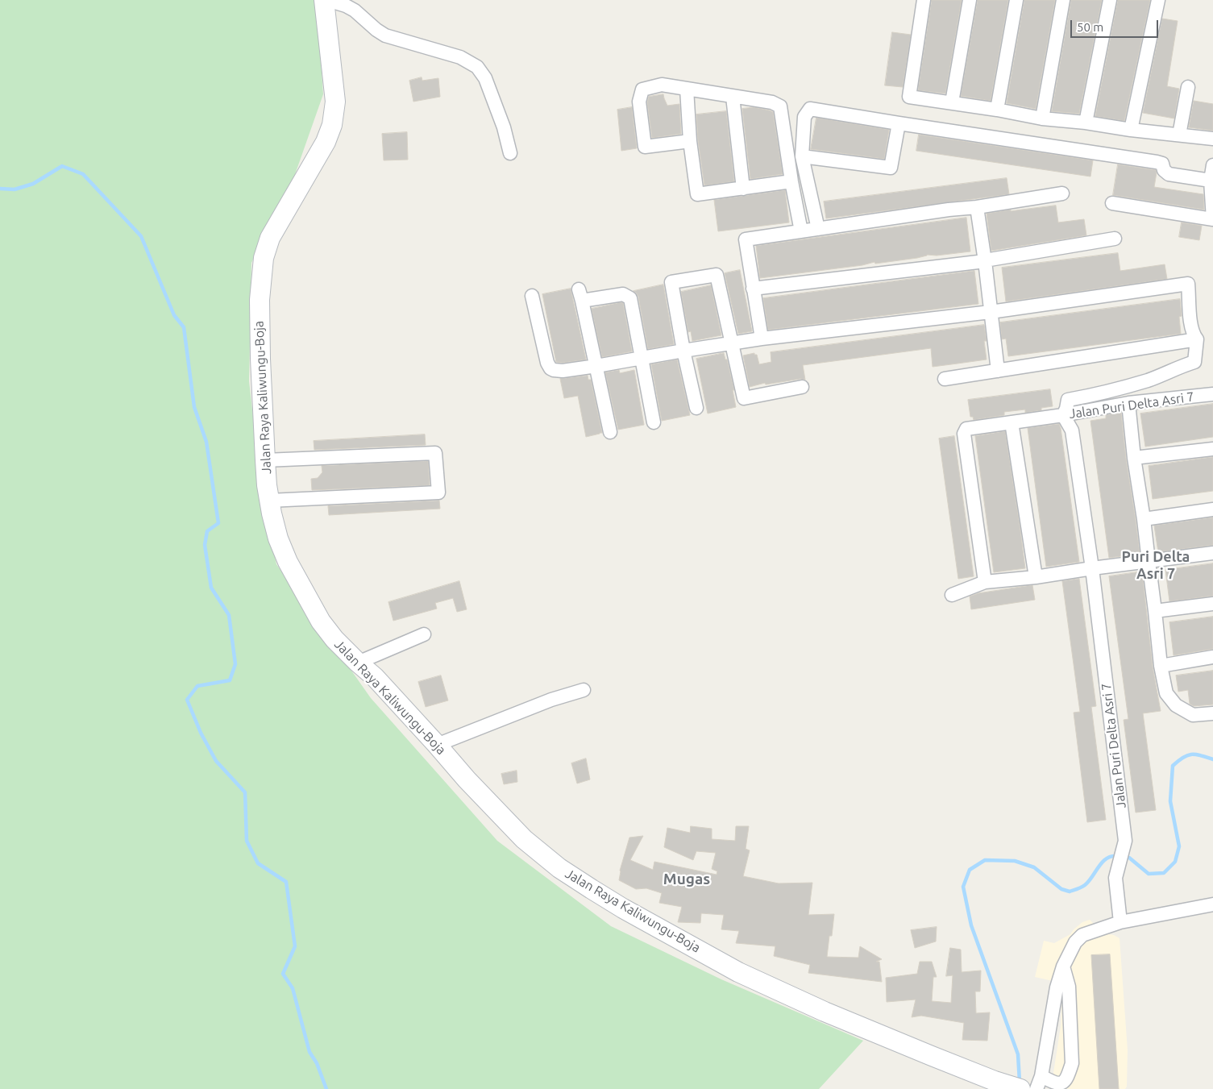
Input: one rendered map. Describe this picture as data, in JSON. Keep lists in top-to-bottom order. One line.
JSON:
{"streets":{"main road":["Jalan Raya Kaliwungu-Boja"],"street":["Jalan Puri Delta Asri 7"]},"districts":["Puri Delta Asri 7","Mugas"],"scale_bar":"50 m"}
